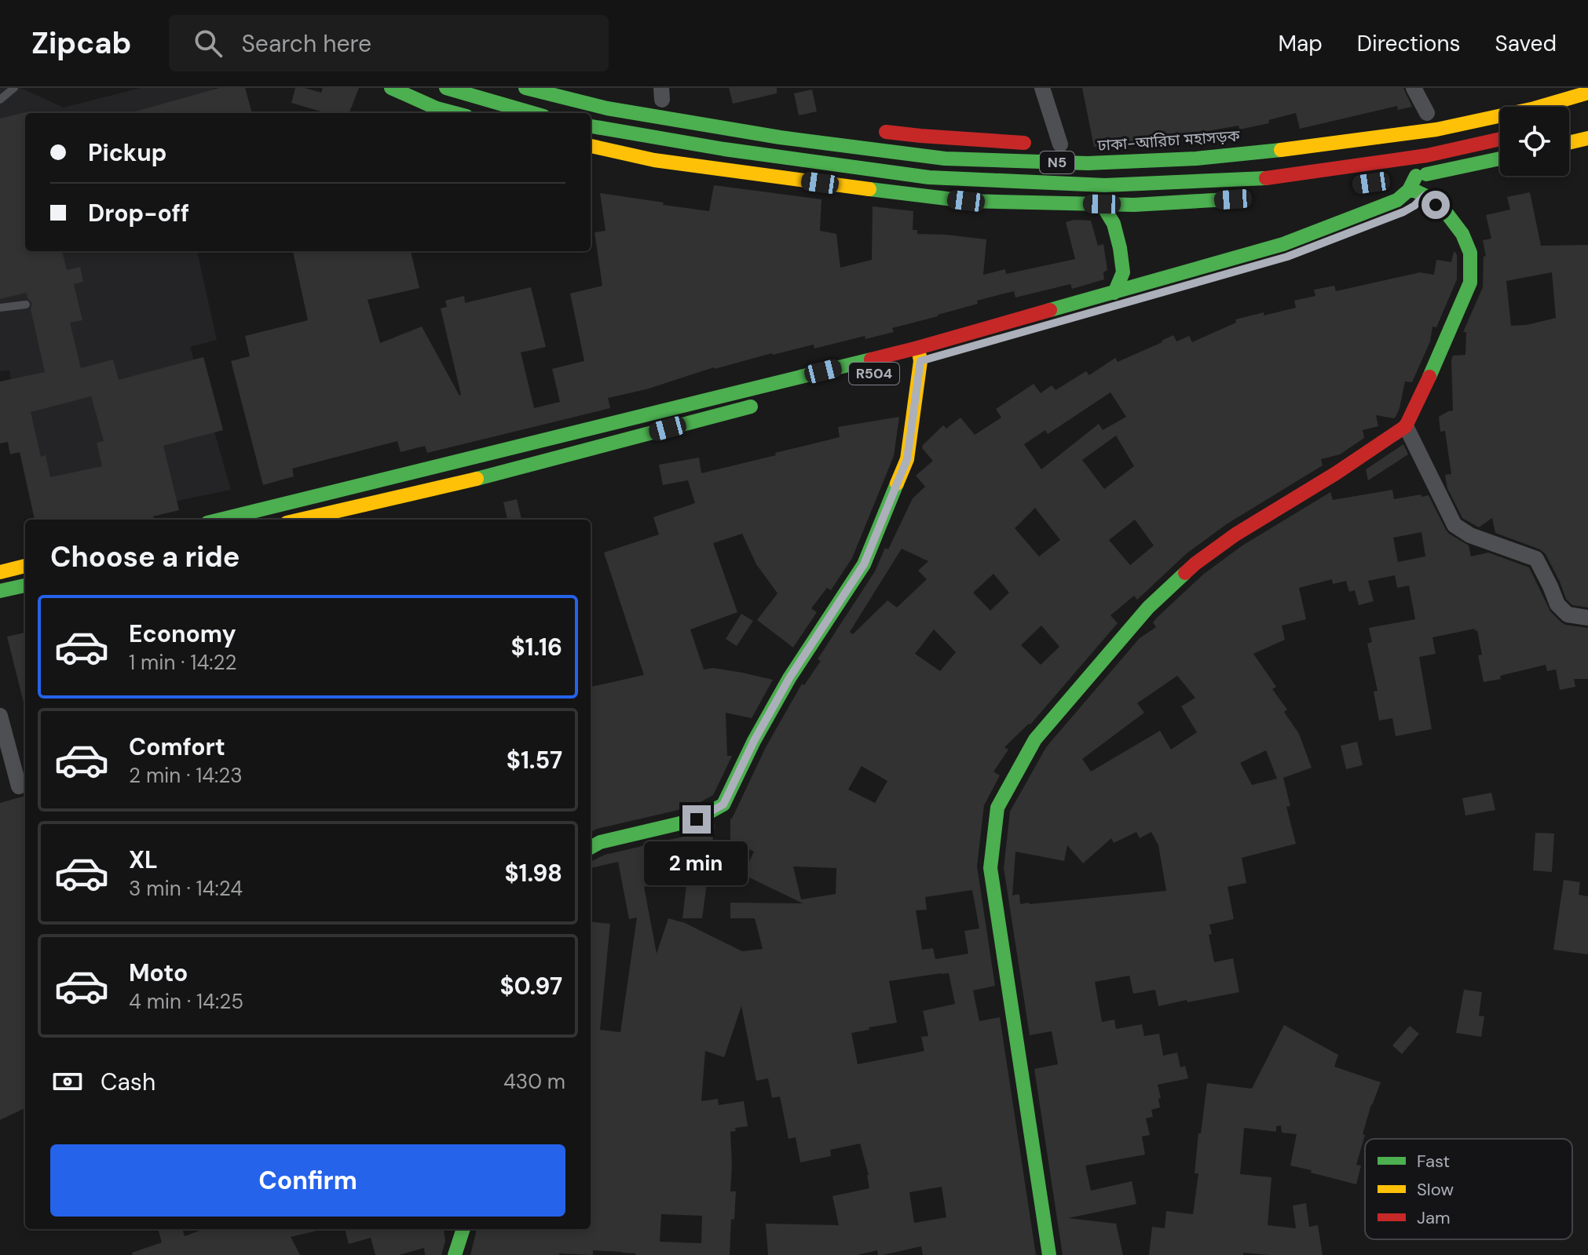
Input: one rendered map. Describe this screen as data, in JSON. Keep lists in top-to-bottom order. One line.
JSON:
{"streets":{"main road":["ঢাকা-আরিচা মহাসড়ক","N5","R504"]},"legend":["Fast","Slow","Jam"],"page":{"header":"Zipcab","search":"Search here","nav":["Map","Directions","Saved"],"banner":["Pickup","Drop-off"],"heading":"Choose a ride","list":[{"name":"Economy","note":"1 min · 14:22","value":"$1.16"},{"name":"Comfort","note":"2 min · 14:23","value":"$1.57"},{"name":"XL","note":"3 min · 14:24","value":"$1.98"},{"name":"Moto","note":"4 min · 14:25","value":"$0.97"}],"bubble":"2 min","pay":["Cash","430 m"],"buttons":"Confirm"}}
